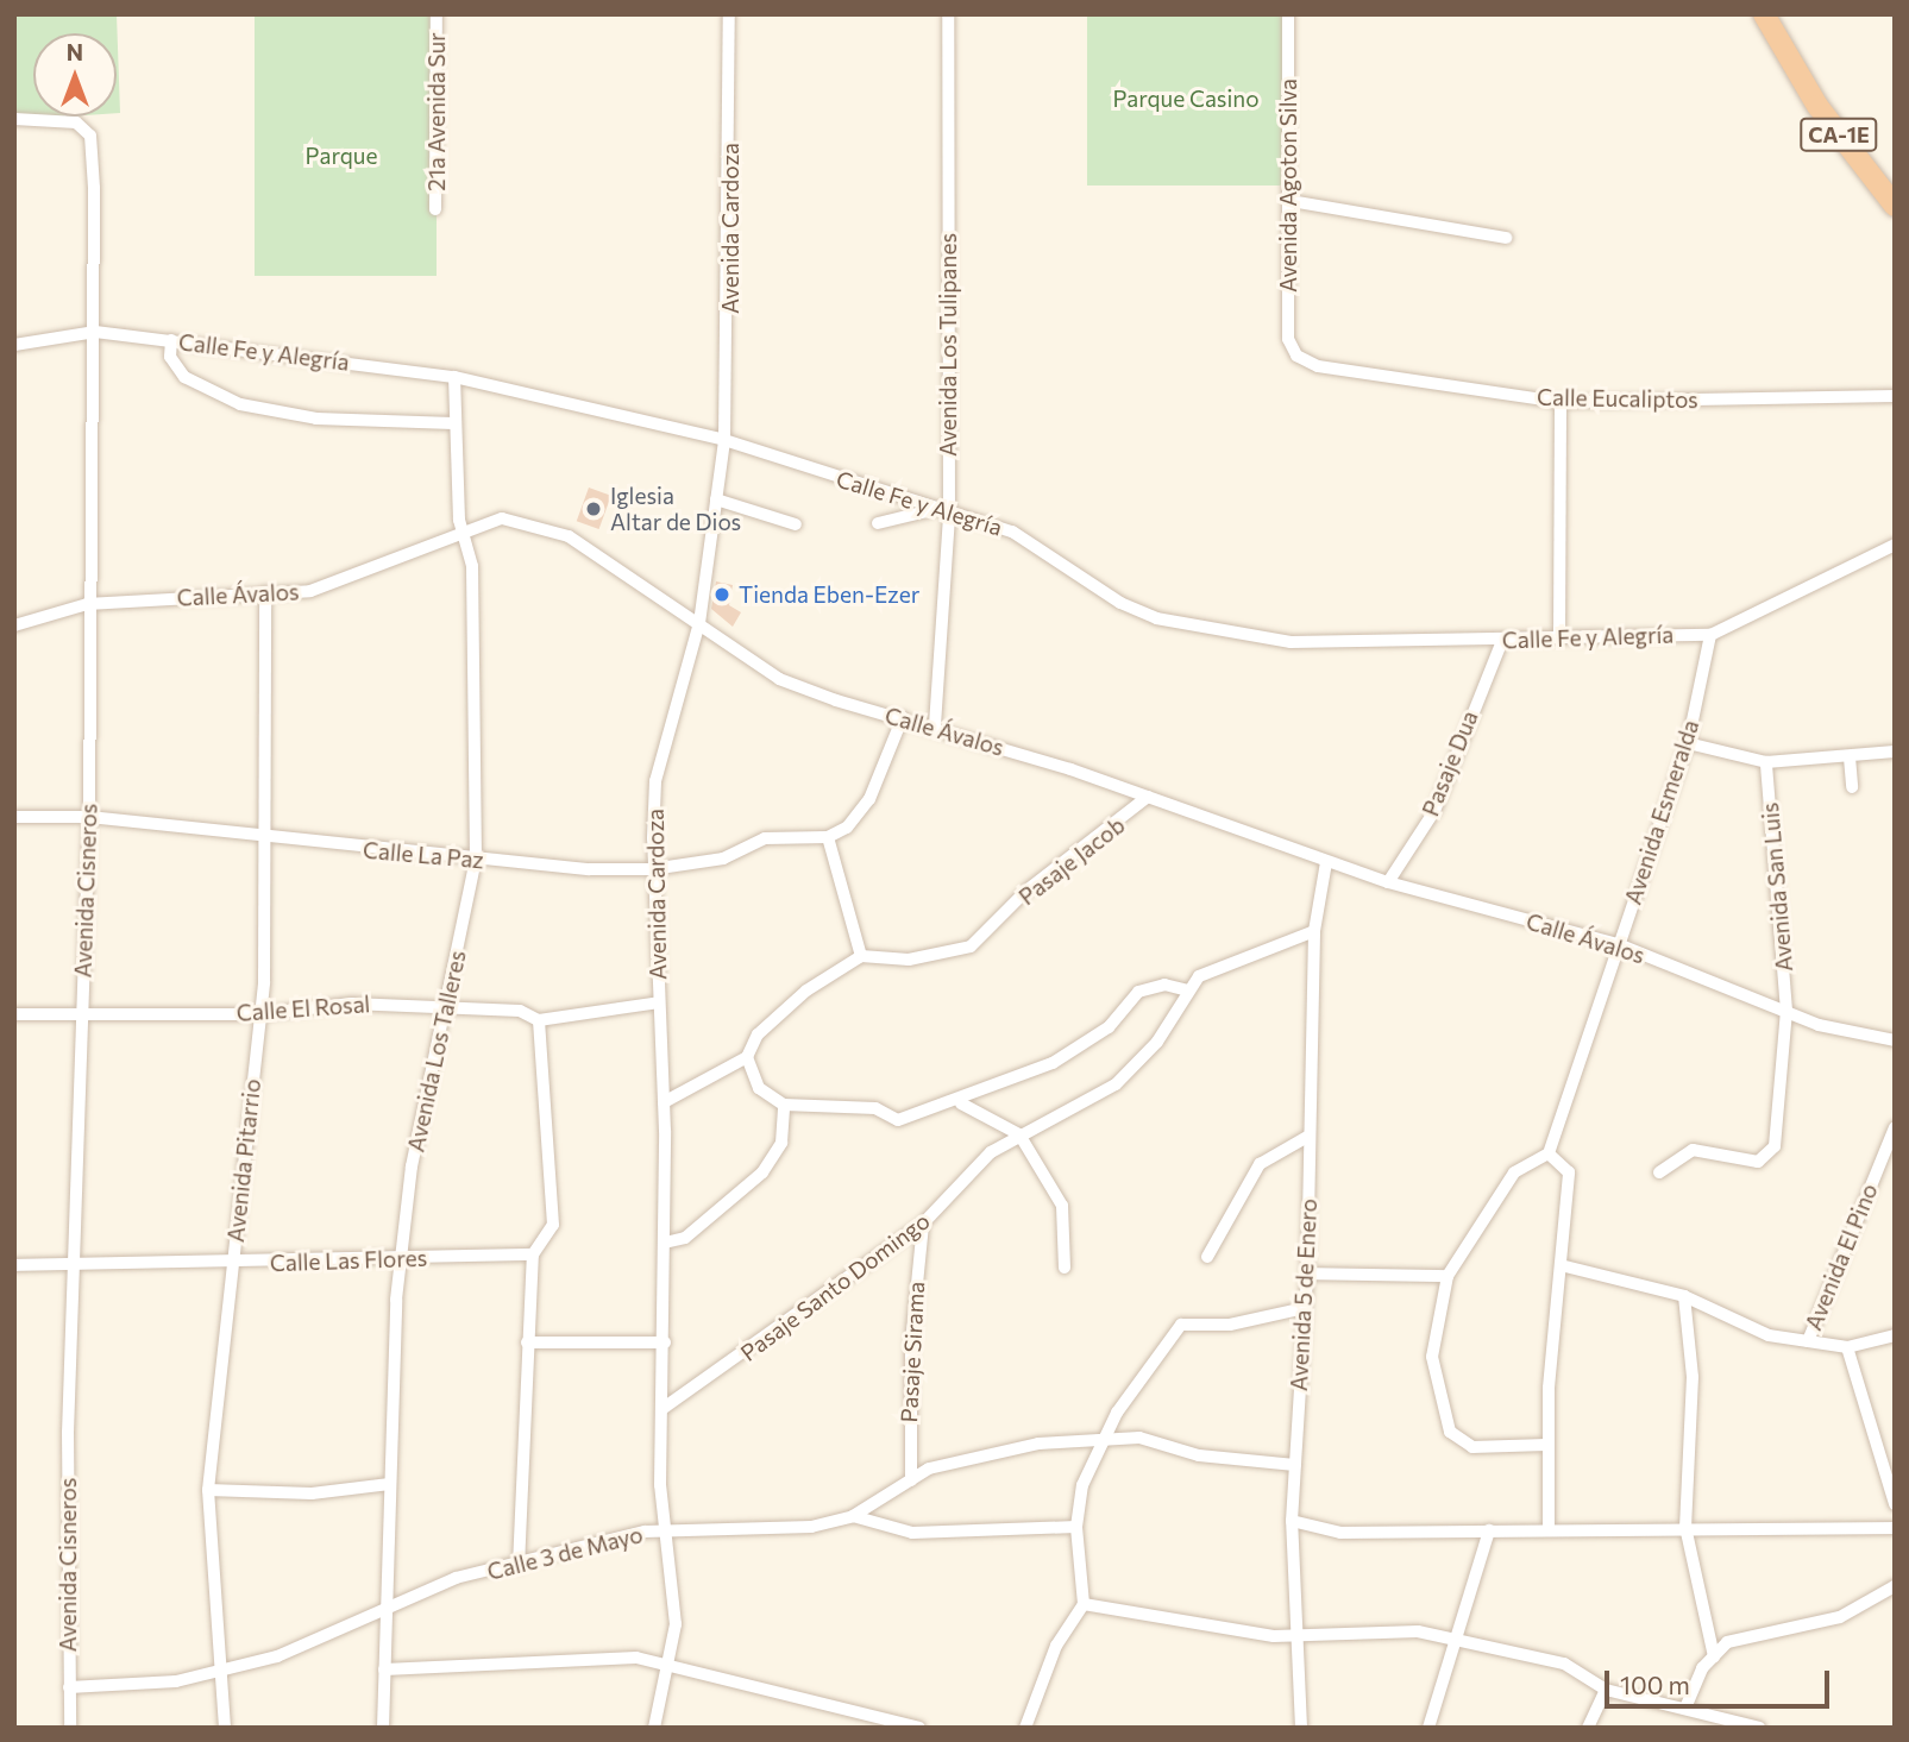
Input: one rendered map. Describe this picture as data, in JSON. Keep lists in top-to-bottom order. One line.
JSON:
{"streets":{"highway":["CA-1E"],"street":["21a Avenida Sur","Avenida Agoton Silva","Avenida Cardoza","Avenida Los Tulipanes","Calle Fe y Alegría","Calle Eucaliptos","Calle Ávalos","Pasaje Dua","Avenida Esmeralda","Calle La Paz","Pasaje Jacob","Avenida San Luis","Avenida Cisneros","Calle El Rosal","Avenida Los Talleres","Avenida Pitarrio","Avenida El Pino","Calle Las Flores","Pasaje Santo Domingo","Avenida 5 de Enero","Pasaje Sirama","Calle 3 de Mayo"]},"crossings":[["Avenida Agoton Silva","Calle Eucaliptos"],["Avenida Cardoza","Calle Fe y Alegría"],["Avenida Cardoza","Calle Ávalos"],["Avenida Cardoza","Calle La Paz"],["Avenida Cardoza","Pasaje Santo Domingo"],["Avenida Cardoza","Calle 3 de Mayo"],["Avenida Los Tulipanes","Calle Fe y Alegría"],["Avenida Los Tulipanes","Calle Ávalos"],["Calle Fe y Alegría","Pasaje Dua"],["Calle Fe y Alegría","Avenida Esmeralda"],["Calle Fe y Alegría","Avenida Cisneros"],["Calle Fe y Alegría","Avenida Los Talleres"],["Calle Ávalos","Pasaje Dua"],["Calle Ávalos","Avenida Esmeralda"],["Calle Ávalos","Pasaje Jacob"],["Calle Ávalos","Avenida San Luis"],["Calle Ávalos","Avenida Cisneros"],["Calle Ávalos","Avenida Los Talleres"],["Calle Ávalos","Avenida Pitarrio"],["Calle Ávalos","Avenida 5 de Enero"],["Calle La Paz","Avenida Cisneros"],["Calle La Paz","Avenida Los Talleres"],["Calle La Paz","Avenida Pitarrio"],["Avenida Cisneros","Calle El Rosal"],["Avenida Cisneros","Calle Las Flores"],["Avenida Cisneros","Calle 3 de Mayo"],["Calle El Rosal","Avenida Los Talleres"],["Calle El Rosal","Avenida Pitarrio"],["Avenida Los Talleres","Calle Las Flores"],["Avenida Los Talleres","Calle 3 de Mayo"],["Avenida Pitarrio","Calle Las Flores"],["Avenida Pitarrio","Calle 3 de Mayo"],["Pasaje Santo Domingo","Avenida 5 de Enero"],["Pasaje Santo Domingo","Pasaje Sirama"]],"parks":["Parque Casino","Parque"],"places":["Iglesia Altar de Dios","Tienda Eben-Ezer"],"scale_bar":"100 m","north":"top"}
